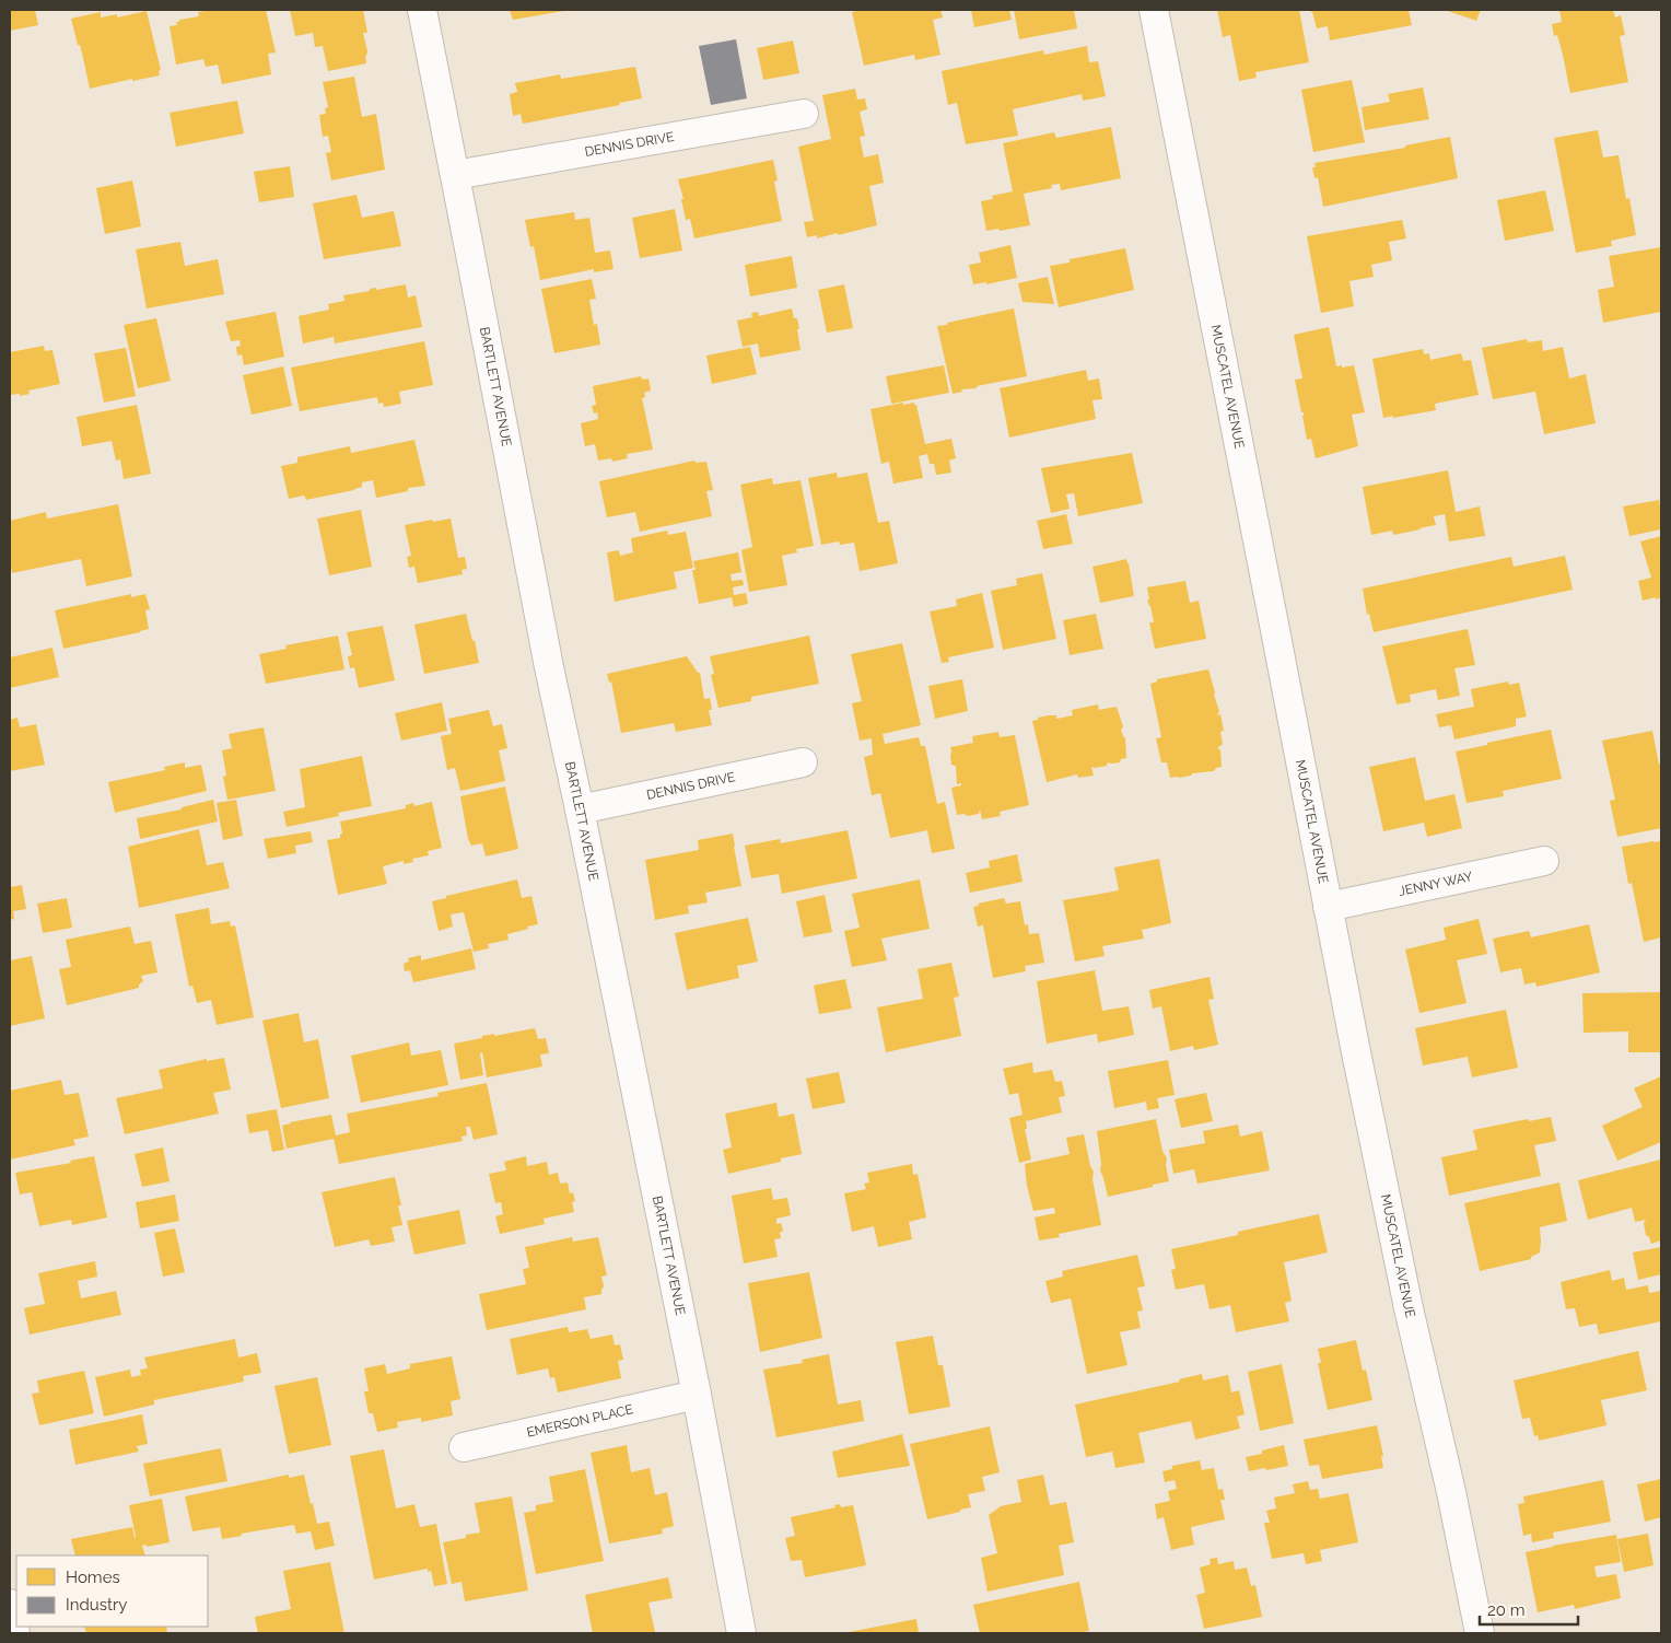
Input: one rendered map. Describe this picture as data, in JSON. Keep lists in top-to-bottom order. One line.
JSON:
{"streets":{"street":["DENNIS DRIVE","BARTLETT AVENUE","MUSCATEL AVENUE","JENNY WAY","EMERSON PLACE"]},"crossings":[["DENNIS DRIVE","BARTLETT AVENUE"],["BARTLETT AVENUE","EMERSON PLACE"],["MUSCATEL AVENUE","JENNY WAY"]],"legend":["Homes","Industry"],"scale_bar":"20 m"}
